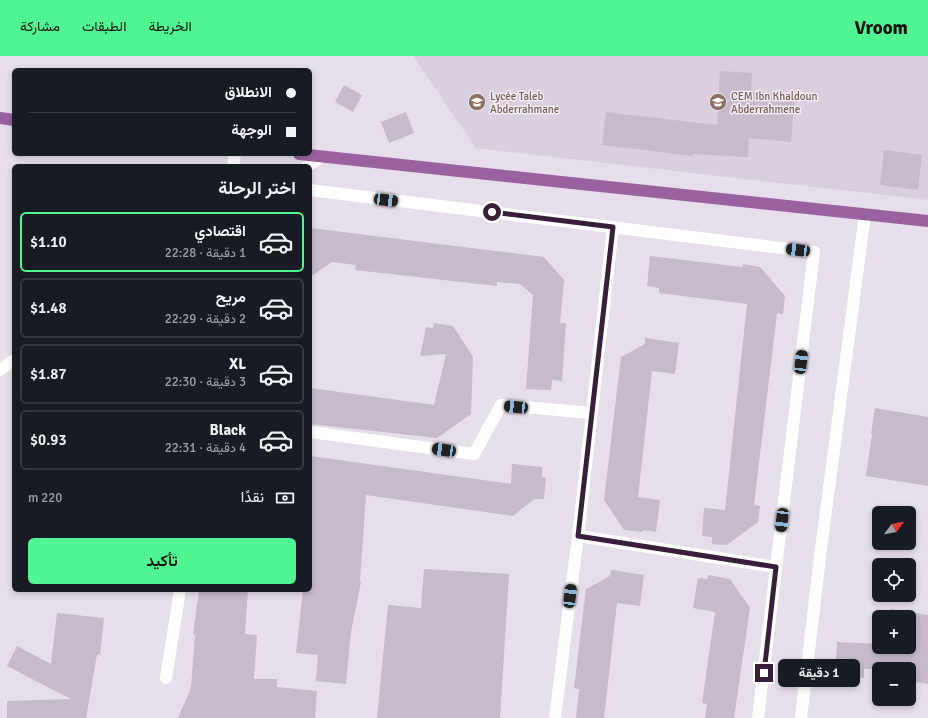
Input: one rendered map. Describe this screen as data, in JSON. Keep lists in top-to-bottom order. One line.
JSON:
{"places":{"school or university":["Lycée Taleb Abderrahmane","CEM Ibn Khaldoun Abderrahmene"]},"north":"top right","page":{"header":"Vroom","nav":["الخريطة","الطبقات","مشاركة"],"banner":["الانطلاق","الوجهة"],"heading":"اختر الرحلة","list":[{"name":"اقتصادي","note":"1 دقيقة · 22:28","value":"$1.10"},{"name":"مريح","note":"2 دقيقة · 22:29","value":"$1.48"},{"name":"XL","note":"3 دقيقة · 22:30","value":"$1.87"},{"name":"Black","note":"4 دقيقة · 22:31","value":"$0.93"}],"pay":["نقدًا","220 m"],"map_buttons":["+","−"],"buttons":"تأكيد","bubble":"1 دقيقة"}}
